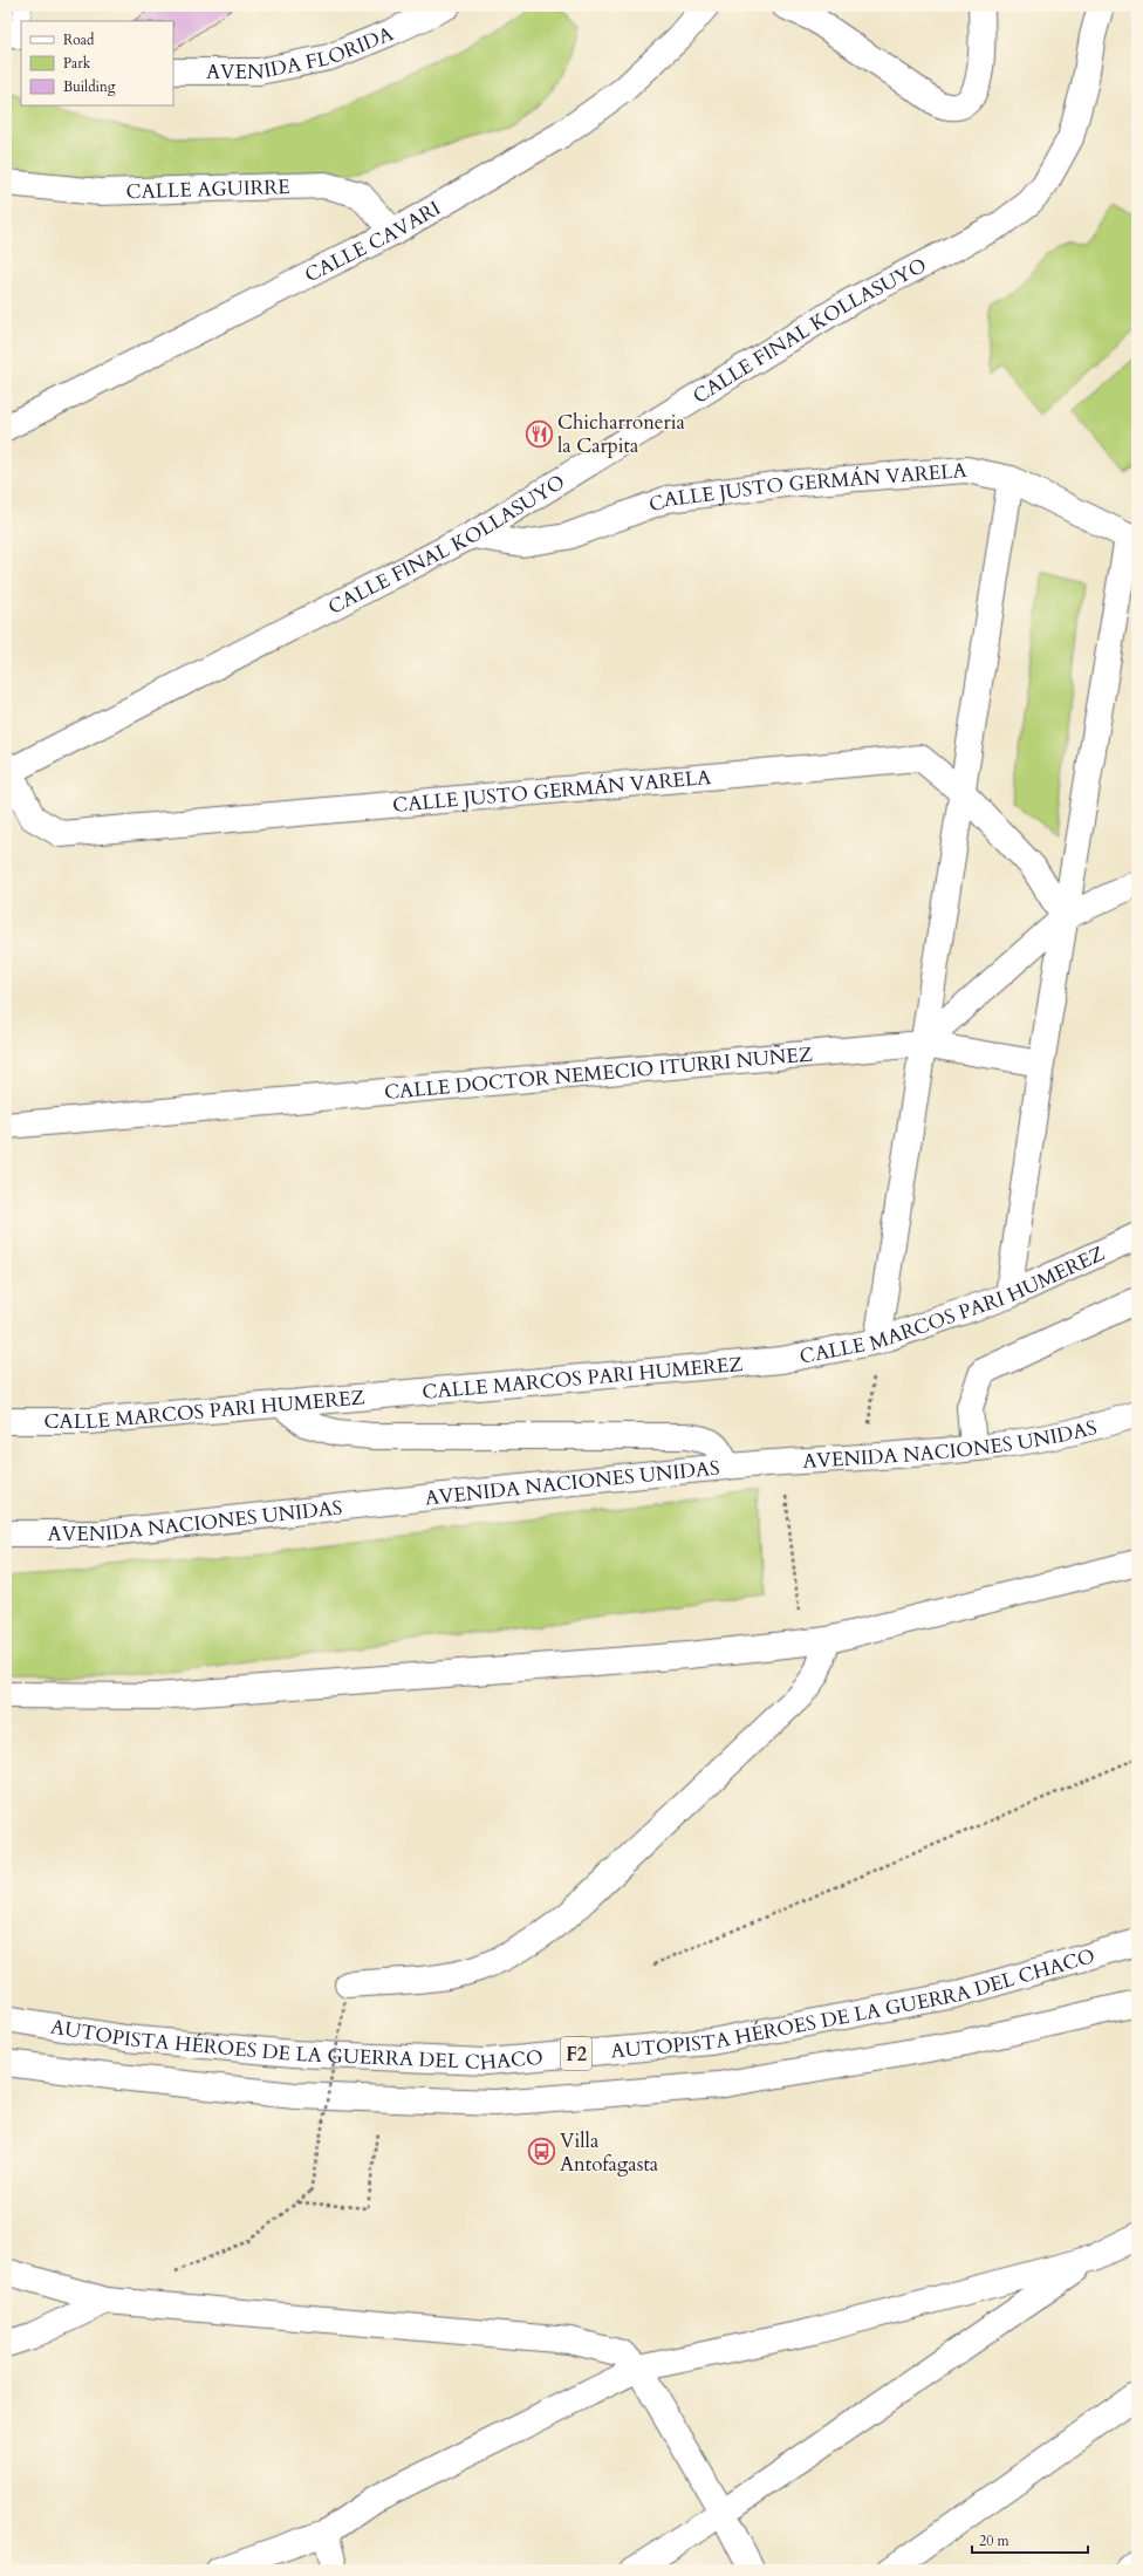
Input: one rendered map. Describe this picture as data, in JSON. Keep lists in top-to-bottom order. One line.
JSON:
{"streets":{"main road":["AVENIDA FLORIDA","CALLE AGUIRRE","CALLE CAVARI","CALLE FINAL KOLLASUYO","CALLE JUSTO GERMÁN VARELA","CALLE DOCTOR NEMECIO ITURRI NUÑEZ","CALLE MARCOS PARI HUMEREZ","AVENIDA NACIONES UNIDAS","AUTOPISTA HÉROES DE LA GUERRA DEL CHACO","F2"]},"crossings":[["CALLE AGUIRRE","CALLE CAVARI"],["CALLE FINAL KOLLASUYO","CALLE JUSTO GERMÁN VARELA"]],"places":{"restaurant":["Chicharroneria la Carpita"],"bus stop":["Villa Antofagasta"]},"legend":["Road","Park","Building"],"scale_bar":"20 m"}
